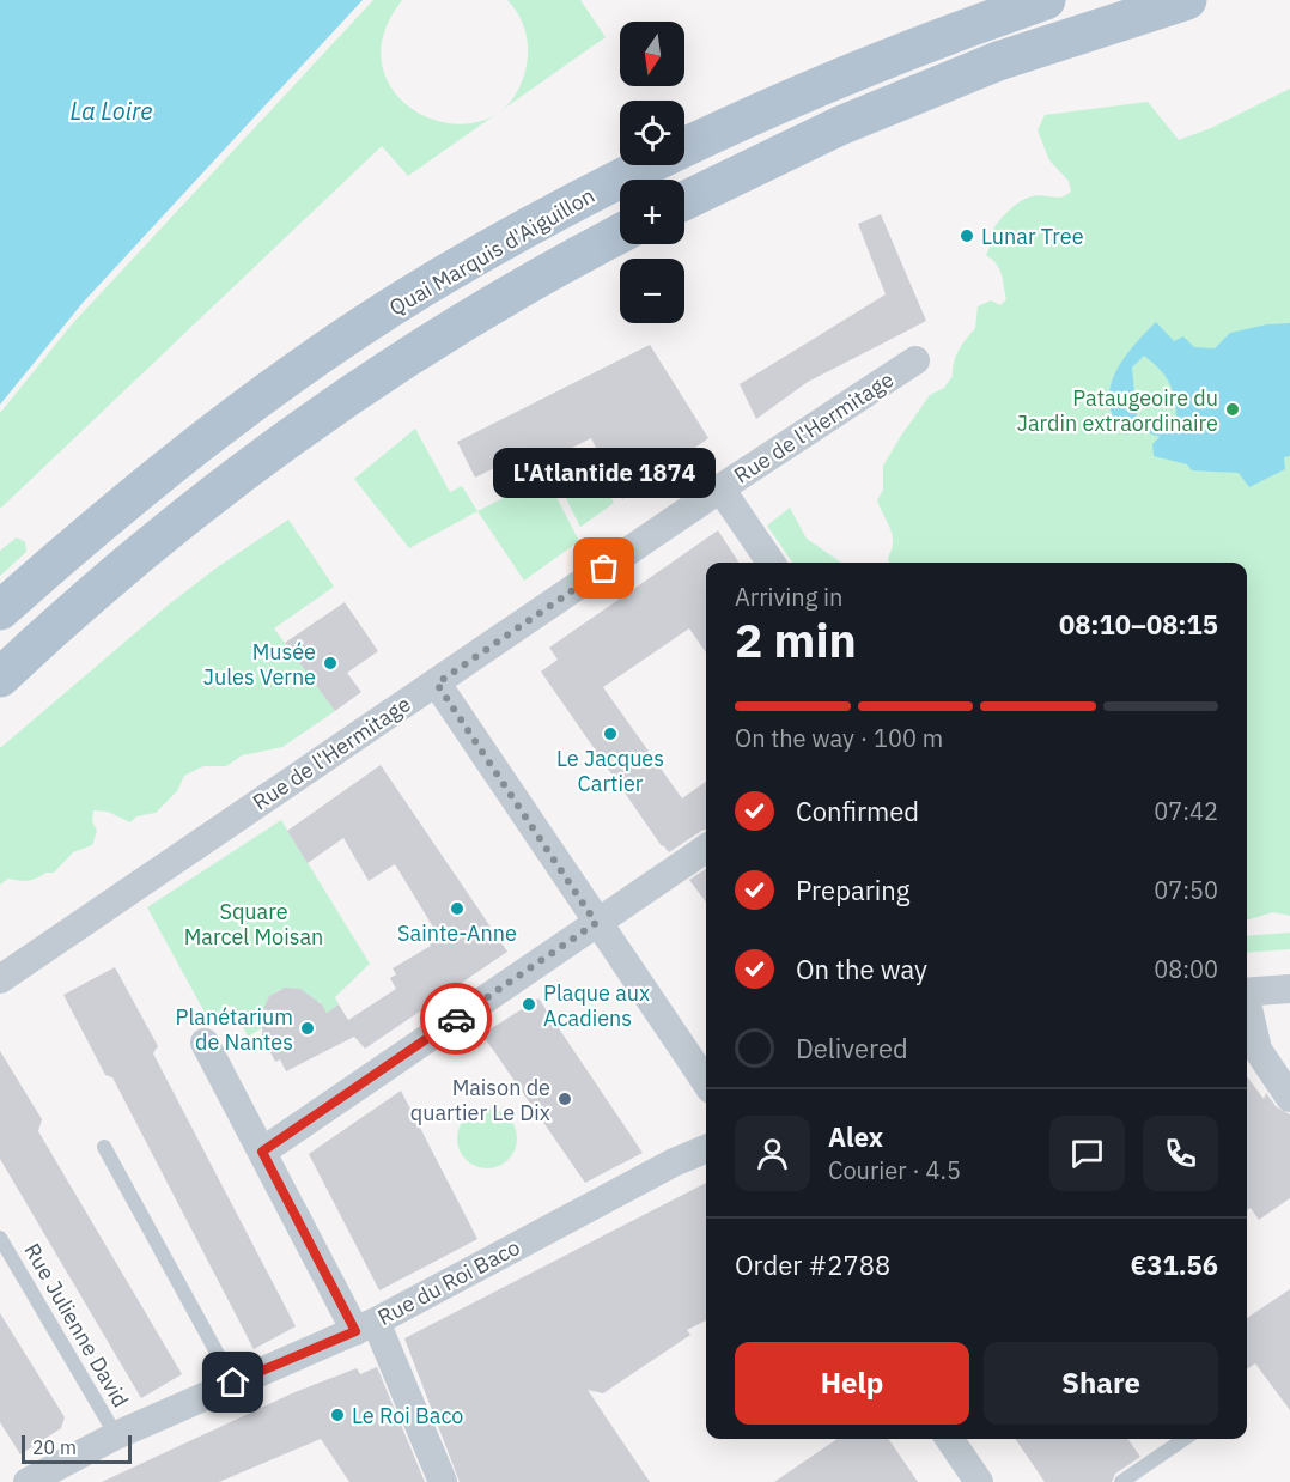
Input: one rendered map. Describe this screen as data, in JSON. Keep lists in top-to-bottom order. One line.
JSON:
{"streets":{"main road":["Quai Marquis d'Aiguillon"],"street":["Rue de l'Hermitage","Rue du Roi Baco"],"lane":["Rue Julienne David"]},"crossings":[["Rue du Roi Baco","Rue Julienne David"]],"water":["La Loire"],"parks":["Square Marcel Moisan"],"places":["Lunar Tree","Pataugeoire du Jardin extraordinaire","L'Atlantide 1874","Musée Jules Verne","Le Jacques Cartier","Sainte-Anne","Plaque aux Acadiens","Planétarium de Nantes","Maison de quartier Le Dix","Le Roi Baco"],"scale_bar":"20 m","north":"bottom","page":{"map_buttons":["+","−"],"bubble":"L'Atlantide 1874","heading":["2 min","Arriving in","08:10–08:15"],"panel":["Alex","Courier · 4.5","Order #2788","€31.56"],"bar":"On the way · 100 m","list":[["Confirmed","07:42"],["Preparing","07:50"],["On the way","08:00"],"Delivered"],"buttons":["Help","Share"],"scale":"20 m"}}
